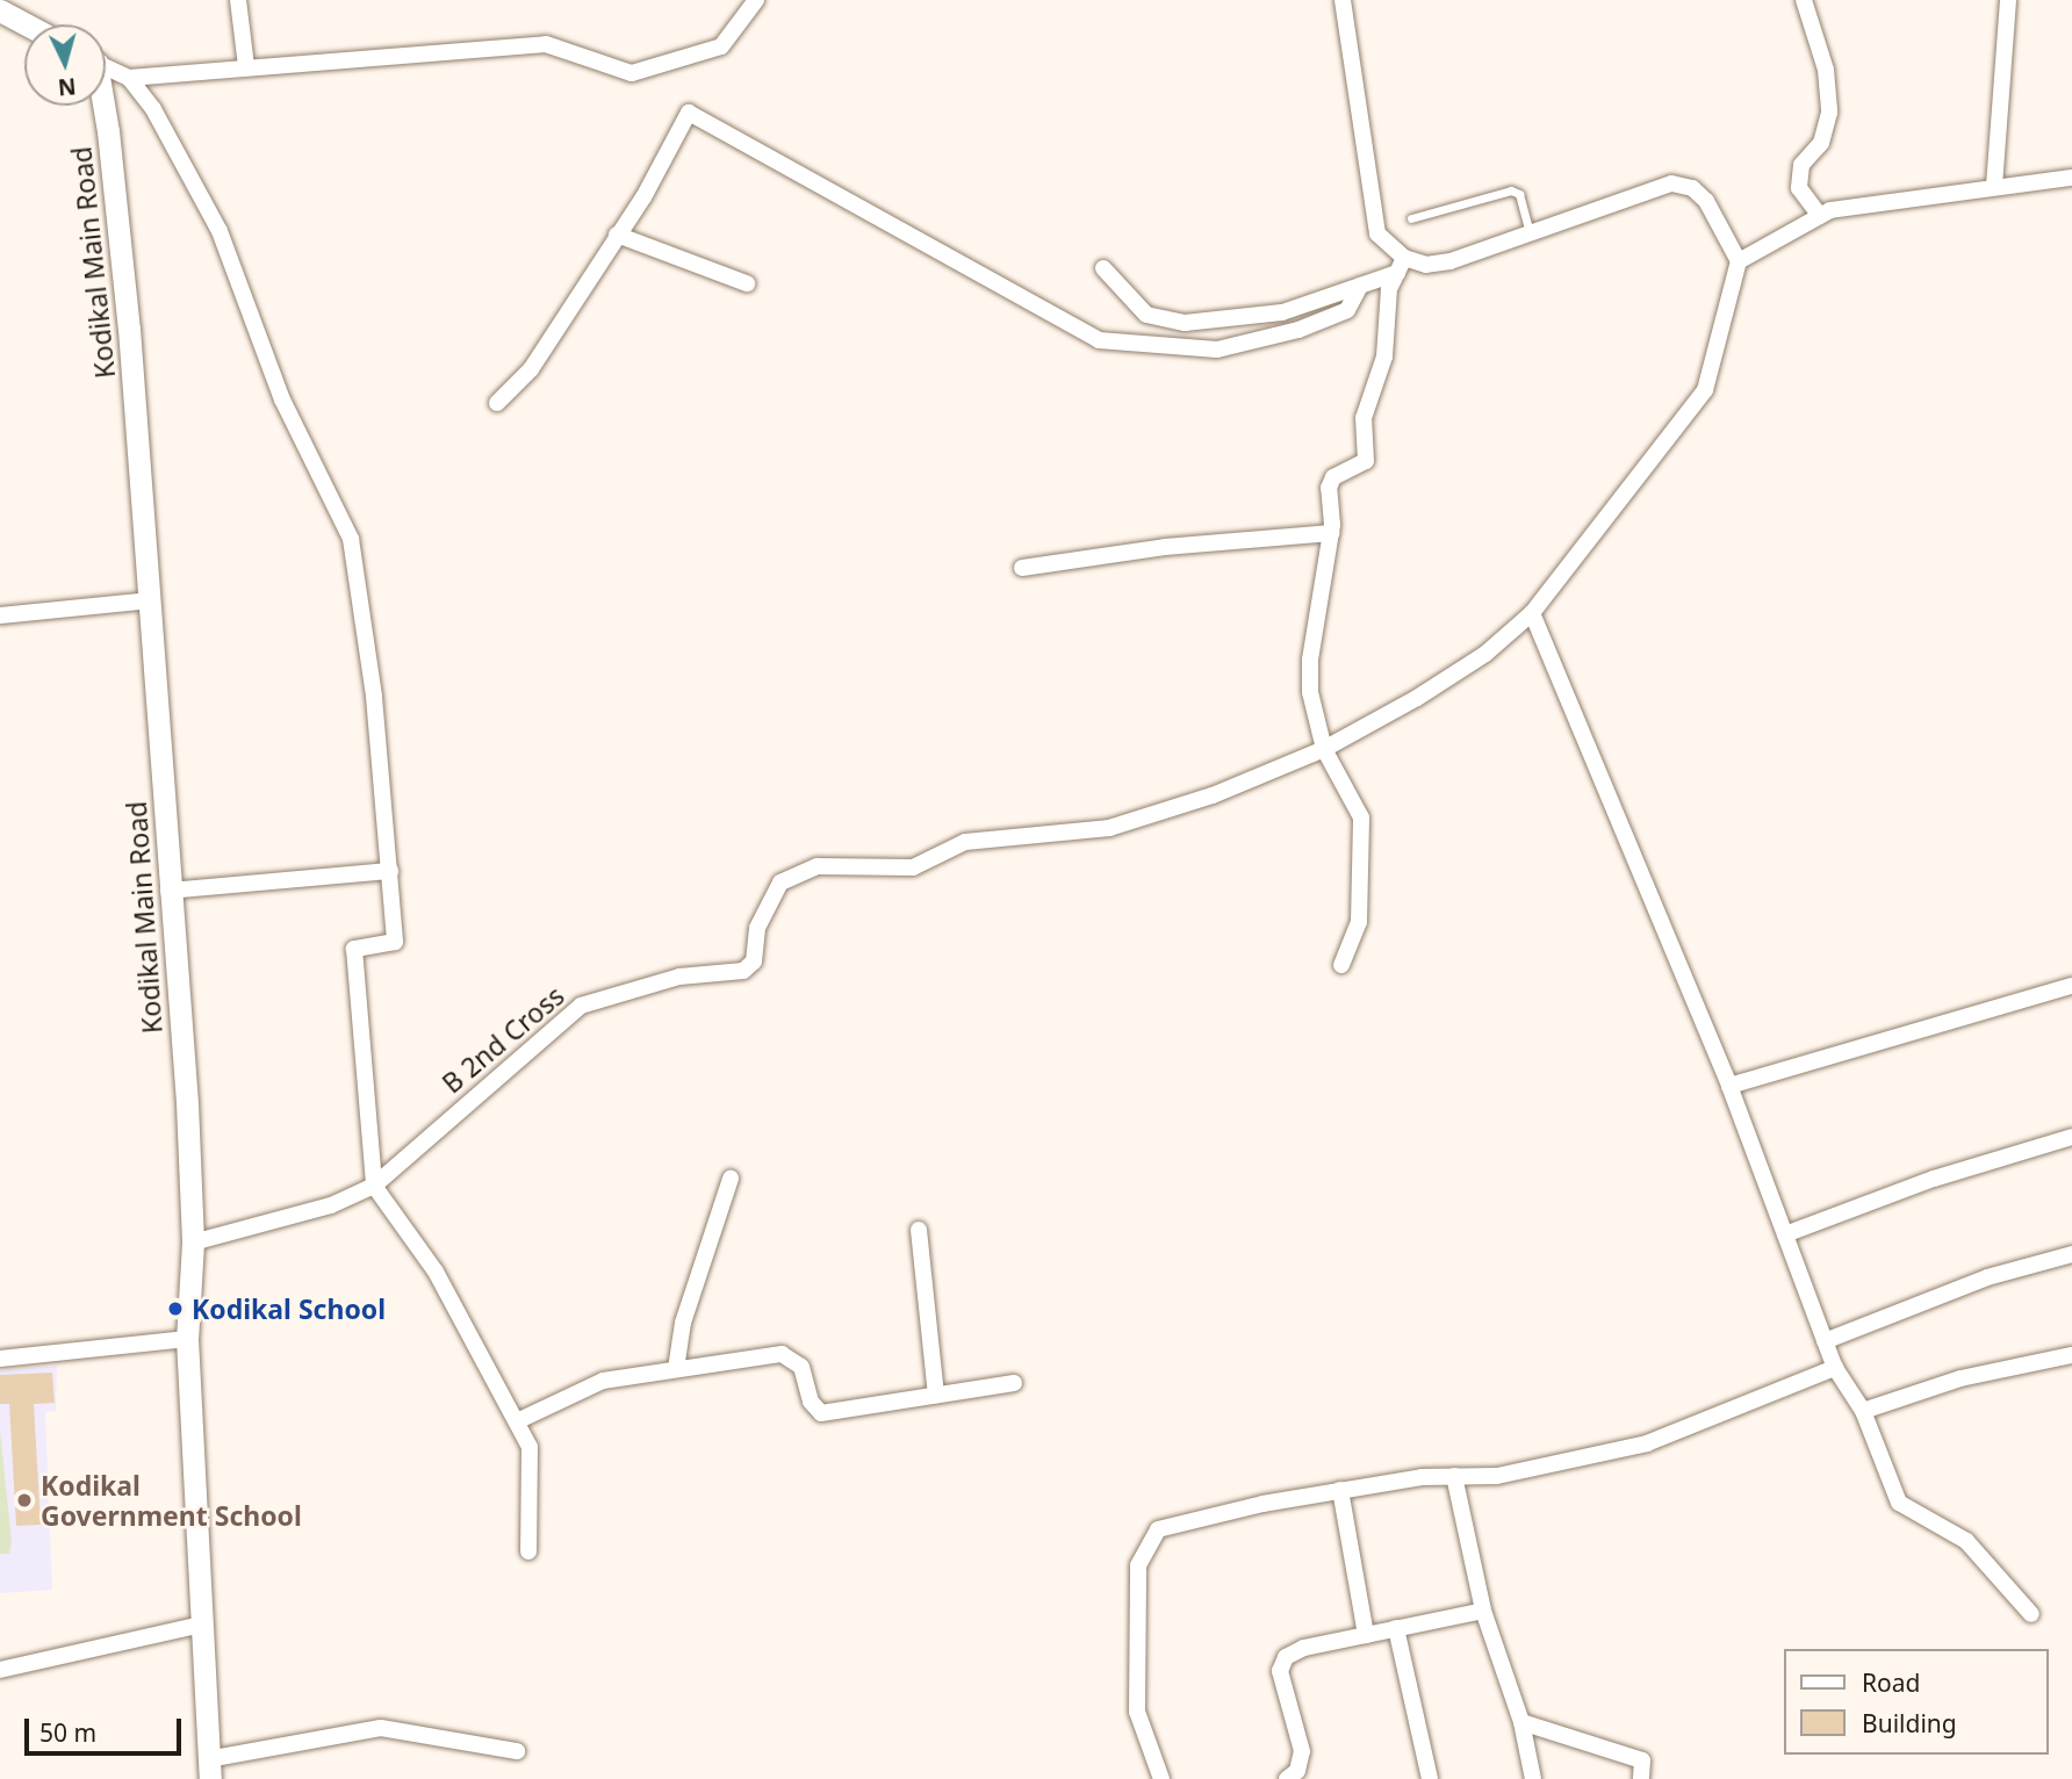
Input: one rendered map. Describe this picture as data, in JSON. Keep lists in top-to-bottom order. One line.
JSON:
{"streets":{"street":["Kodikal Main Road","B 2nd Cross"]},"crossings":[["Kodikal Main Road","B 2nd Cross"]],"places":["Kodikal School","Kodikal Government School"],"legend":["Road","Building"],"scale_bar":"50 m","north":"bottom"}
